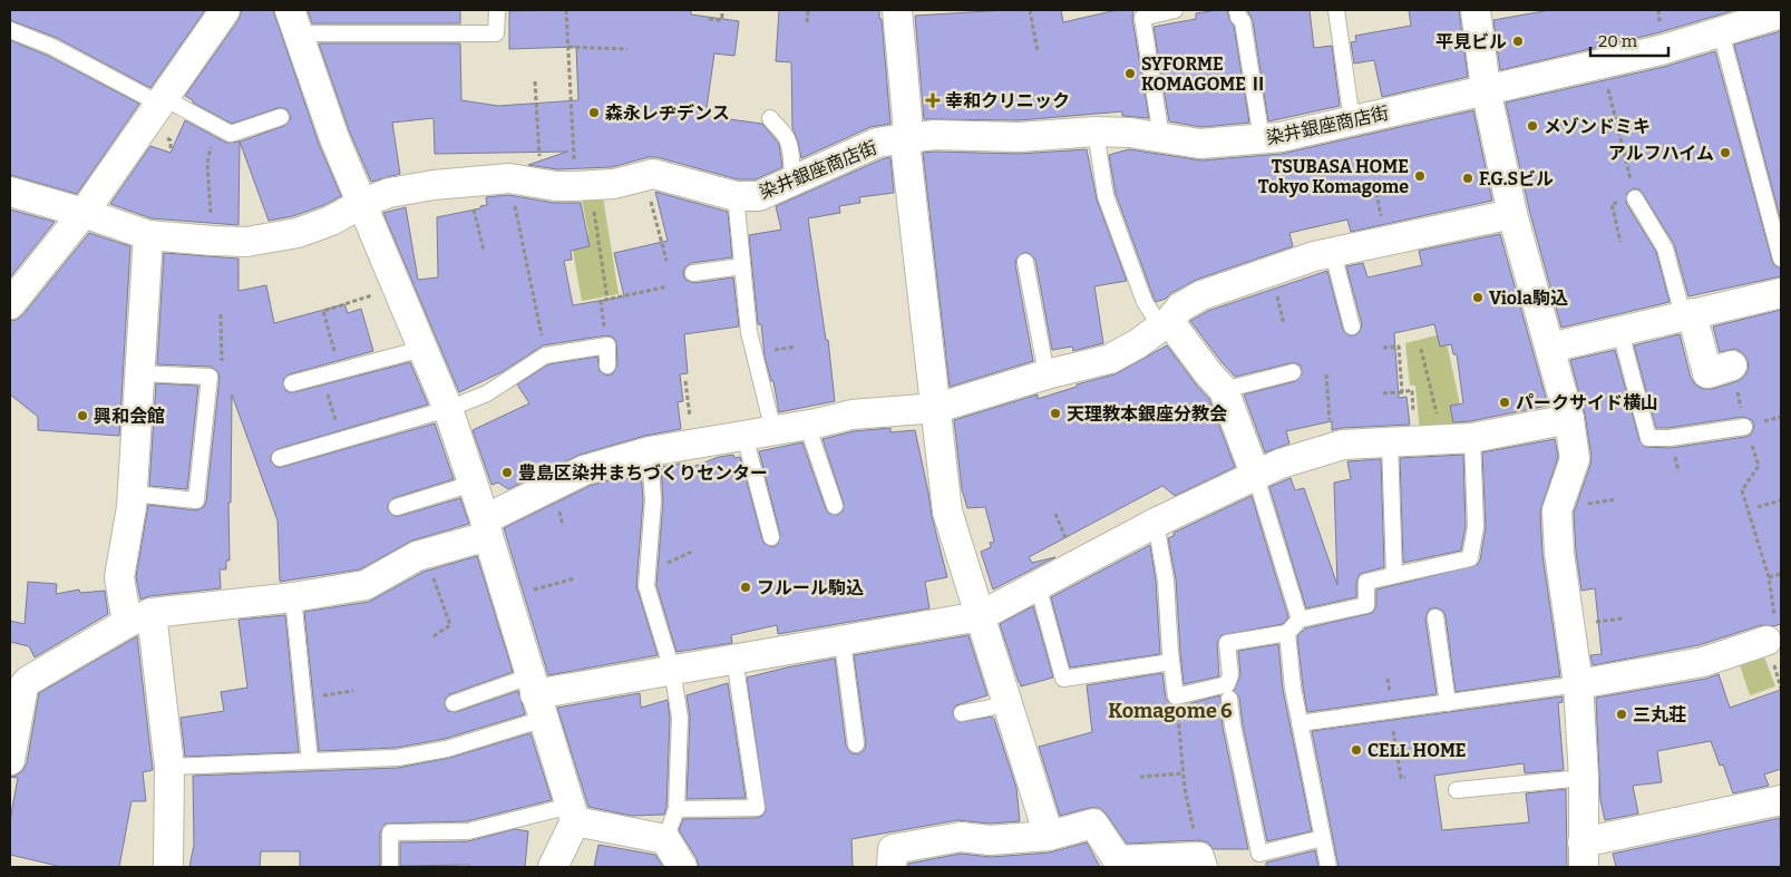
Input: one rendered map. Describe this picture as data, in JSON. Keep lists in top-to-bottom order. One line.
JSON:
{"streets":{"street":["染井銀座商店街"]},"districts":["Komagome 6"],"places":{"other":["平見ビル","SYFORME KOMAGOME Ⅱ","森永レヂデンス","メゾンドミキ","アルフハイム","TSUBASA HOME Tokyo Komagome","F.G.Sビル","Viola駒込","パークサイド横山","天理教本銀座分教会","興和会館","豊島区染井まちづくりセンター","フルール駒込","三丸荘","CELL HOME"],"health":["幸和クリニック"]},"scale_bar":"20 m"}
